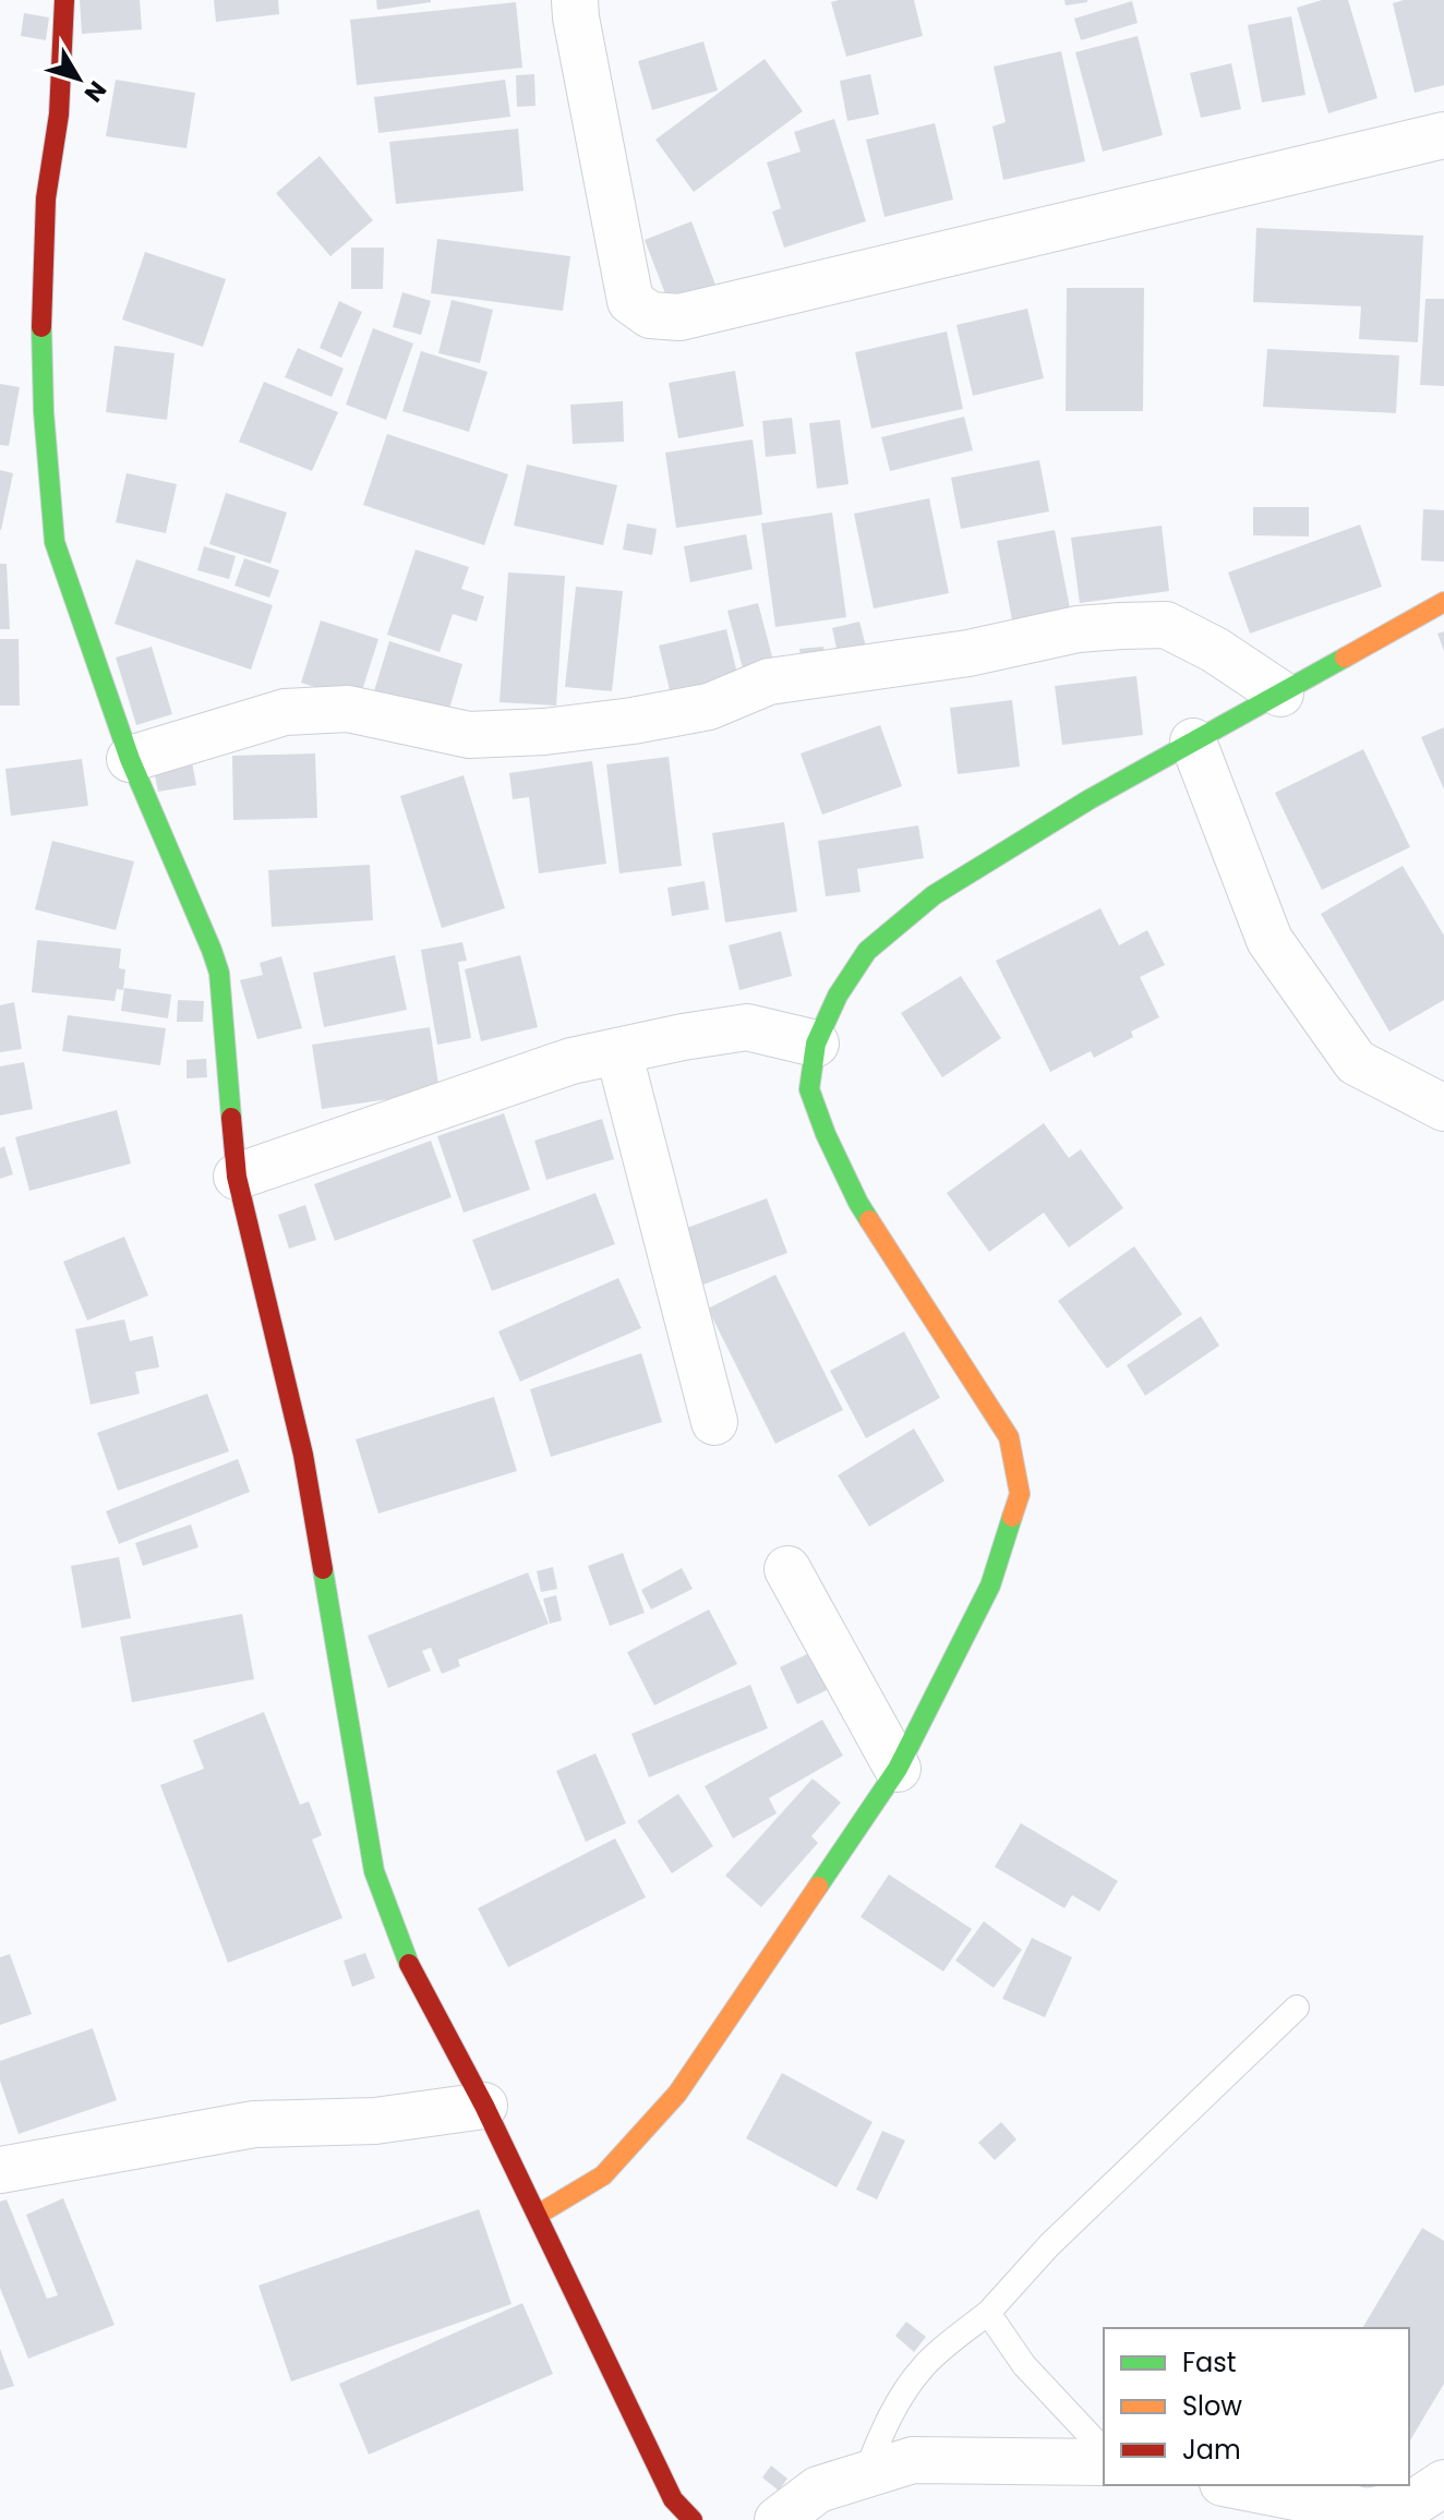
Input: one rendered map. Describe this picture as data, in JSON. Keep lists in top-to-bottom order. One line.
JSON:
{"legend":["Fast","Slow","Jam"],"north":"bottom right"}
